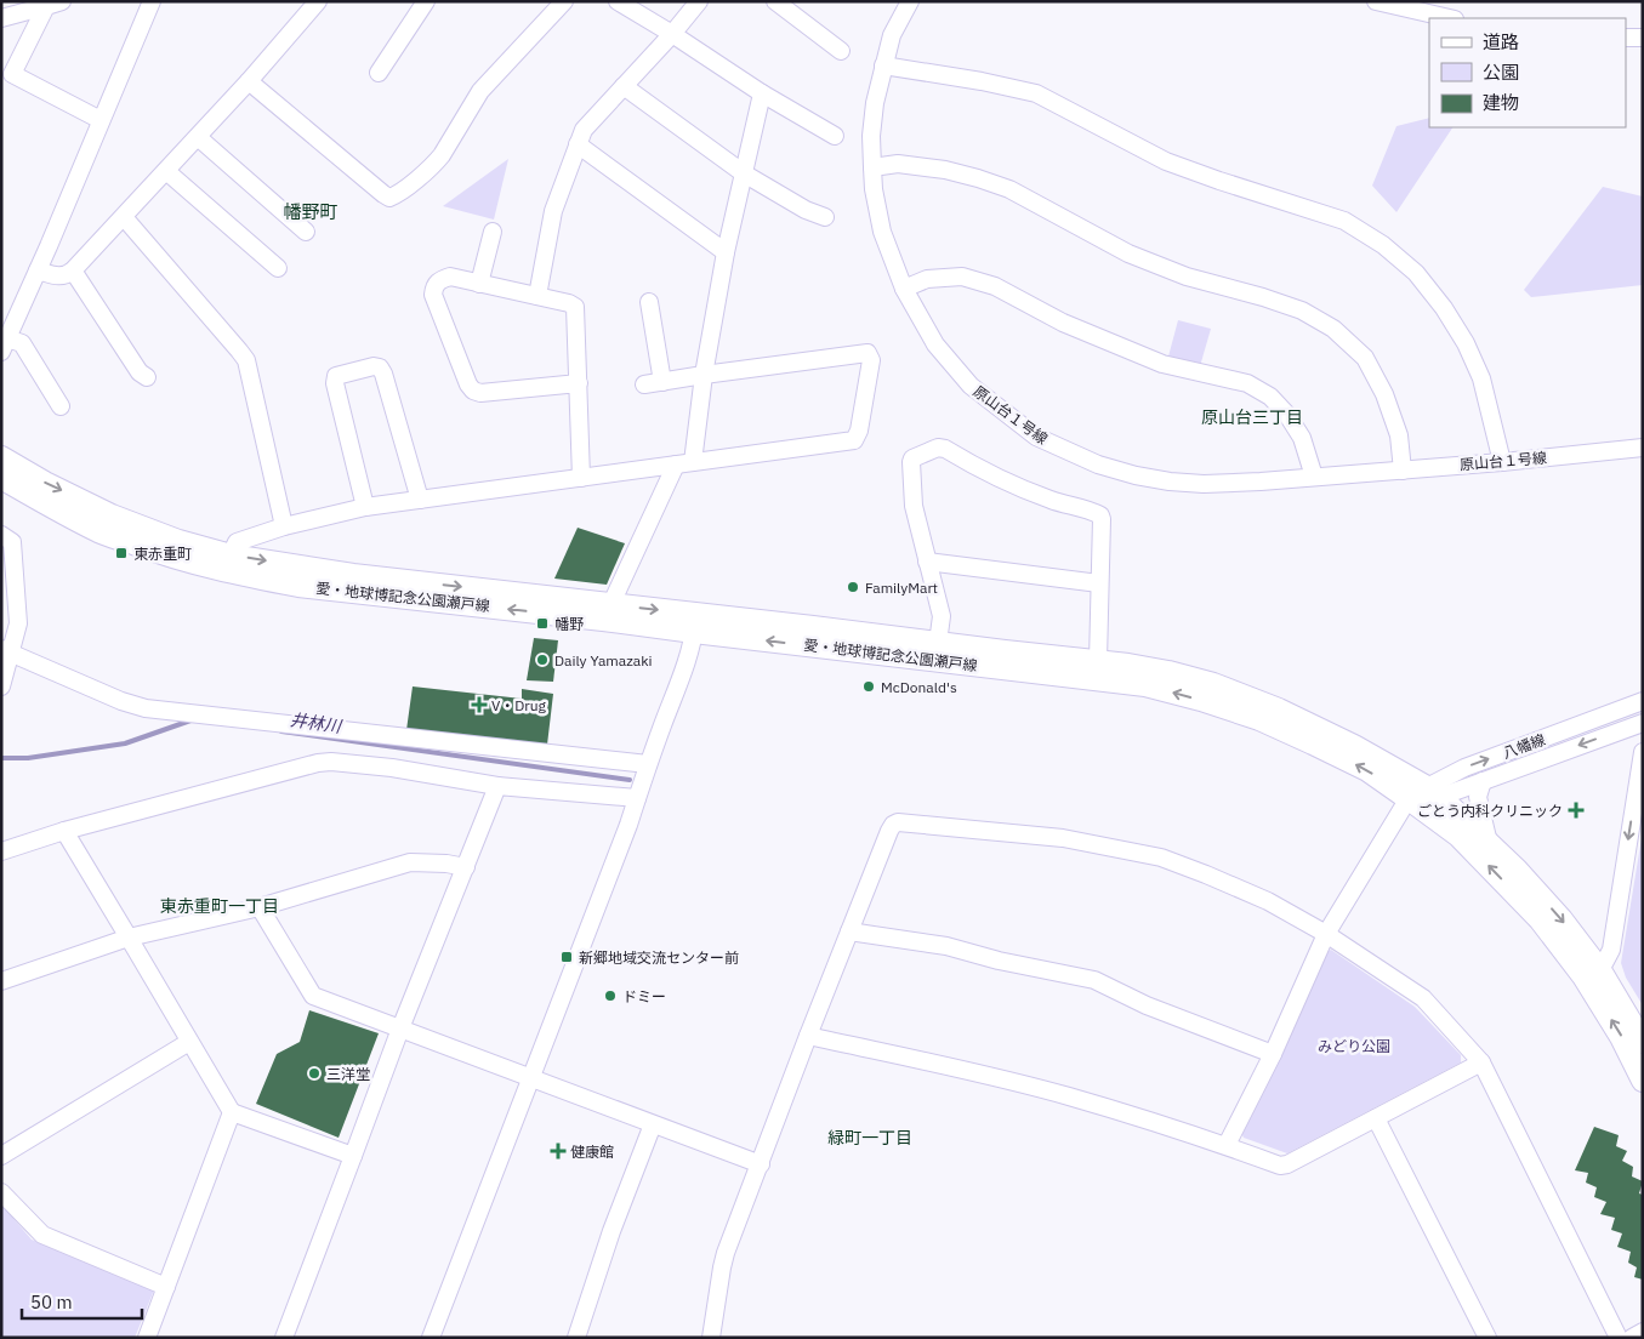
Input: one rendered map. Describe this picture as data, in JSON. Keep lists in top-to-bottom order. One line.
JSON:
{"streets":{"main road":["愛・地球博記念公園瀬戸線"],"street":["原山台１号線","八幡線"]},"crossings":[["愛・地球博記念公園瀬戸線","八幡線"]],"districts":["幡野町","原山台三丁目","東赤重町一丁目","緑町一丁目"],"water":["井林川"],"parks":["みどり公園"],"places":{"transit":["東赤重町","幡野","新郷地域交流センター前"],"other":["FamilyMart","Daily Yamazaki","McDonald's","ドミー","三洋堂"],"health":["V・Drug","ごとう内科クリニック","健康館"]},"legend":["道路","公園","建物"],"scale_bar":"50 m"}
